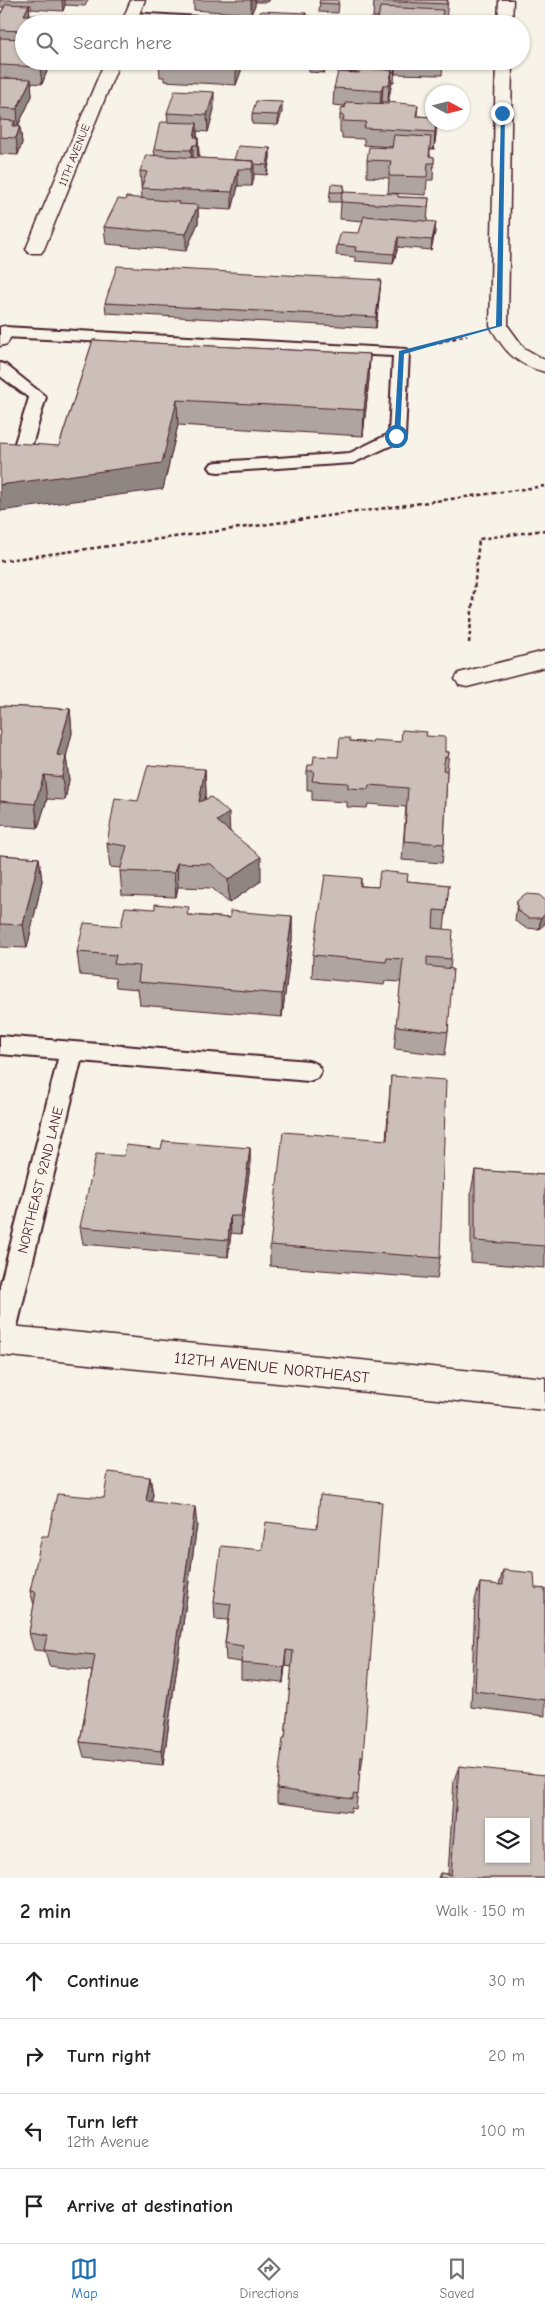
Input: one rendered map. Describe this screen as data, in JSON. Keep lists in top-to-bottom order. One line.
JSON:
{"streets":{"street":["11TH AVENUE","112TH AVENUE NORTHEAST"],"lane":["NORTHEAST 92ND LANE"]},"crossings":[["NORTHEAST 92ND LANE","112TH AVENUE NORTHEAST"]],"north":"right","page":{"search":"Search here","heading":["2 min","Walk · 150 m"],"list":[["Continue","30 m"],["Turn right","20 m"],["Turn left","12th Avenue","100 m"],"Arrive at destination"],"nav":["Map","Directions","Saved"]}}
